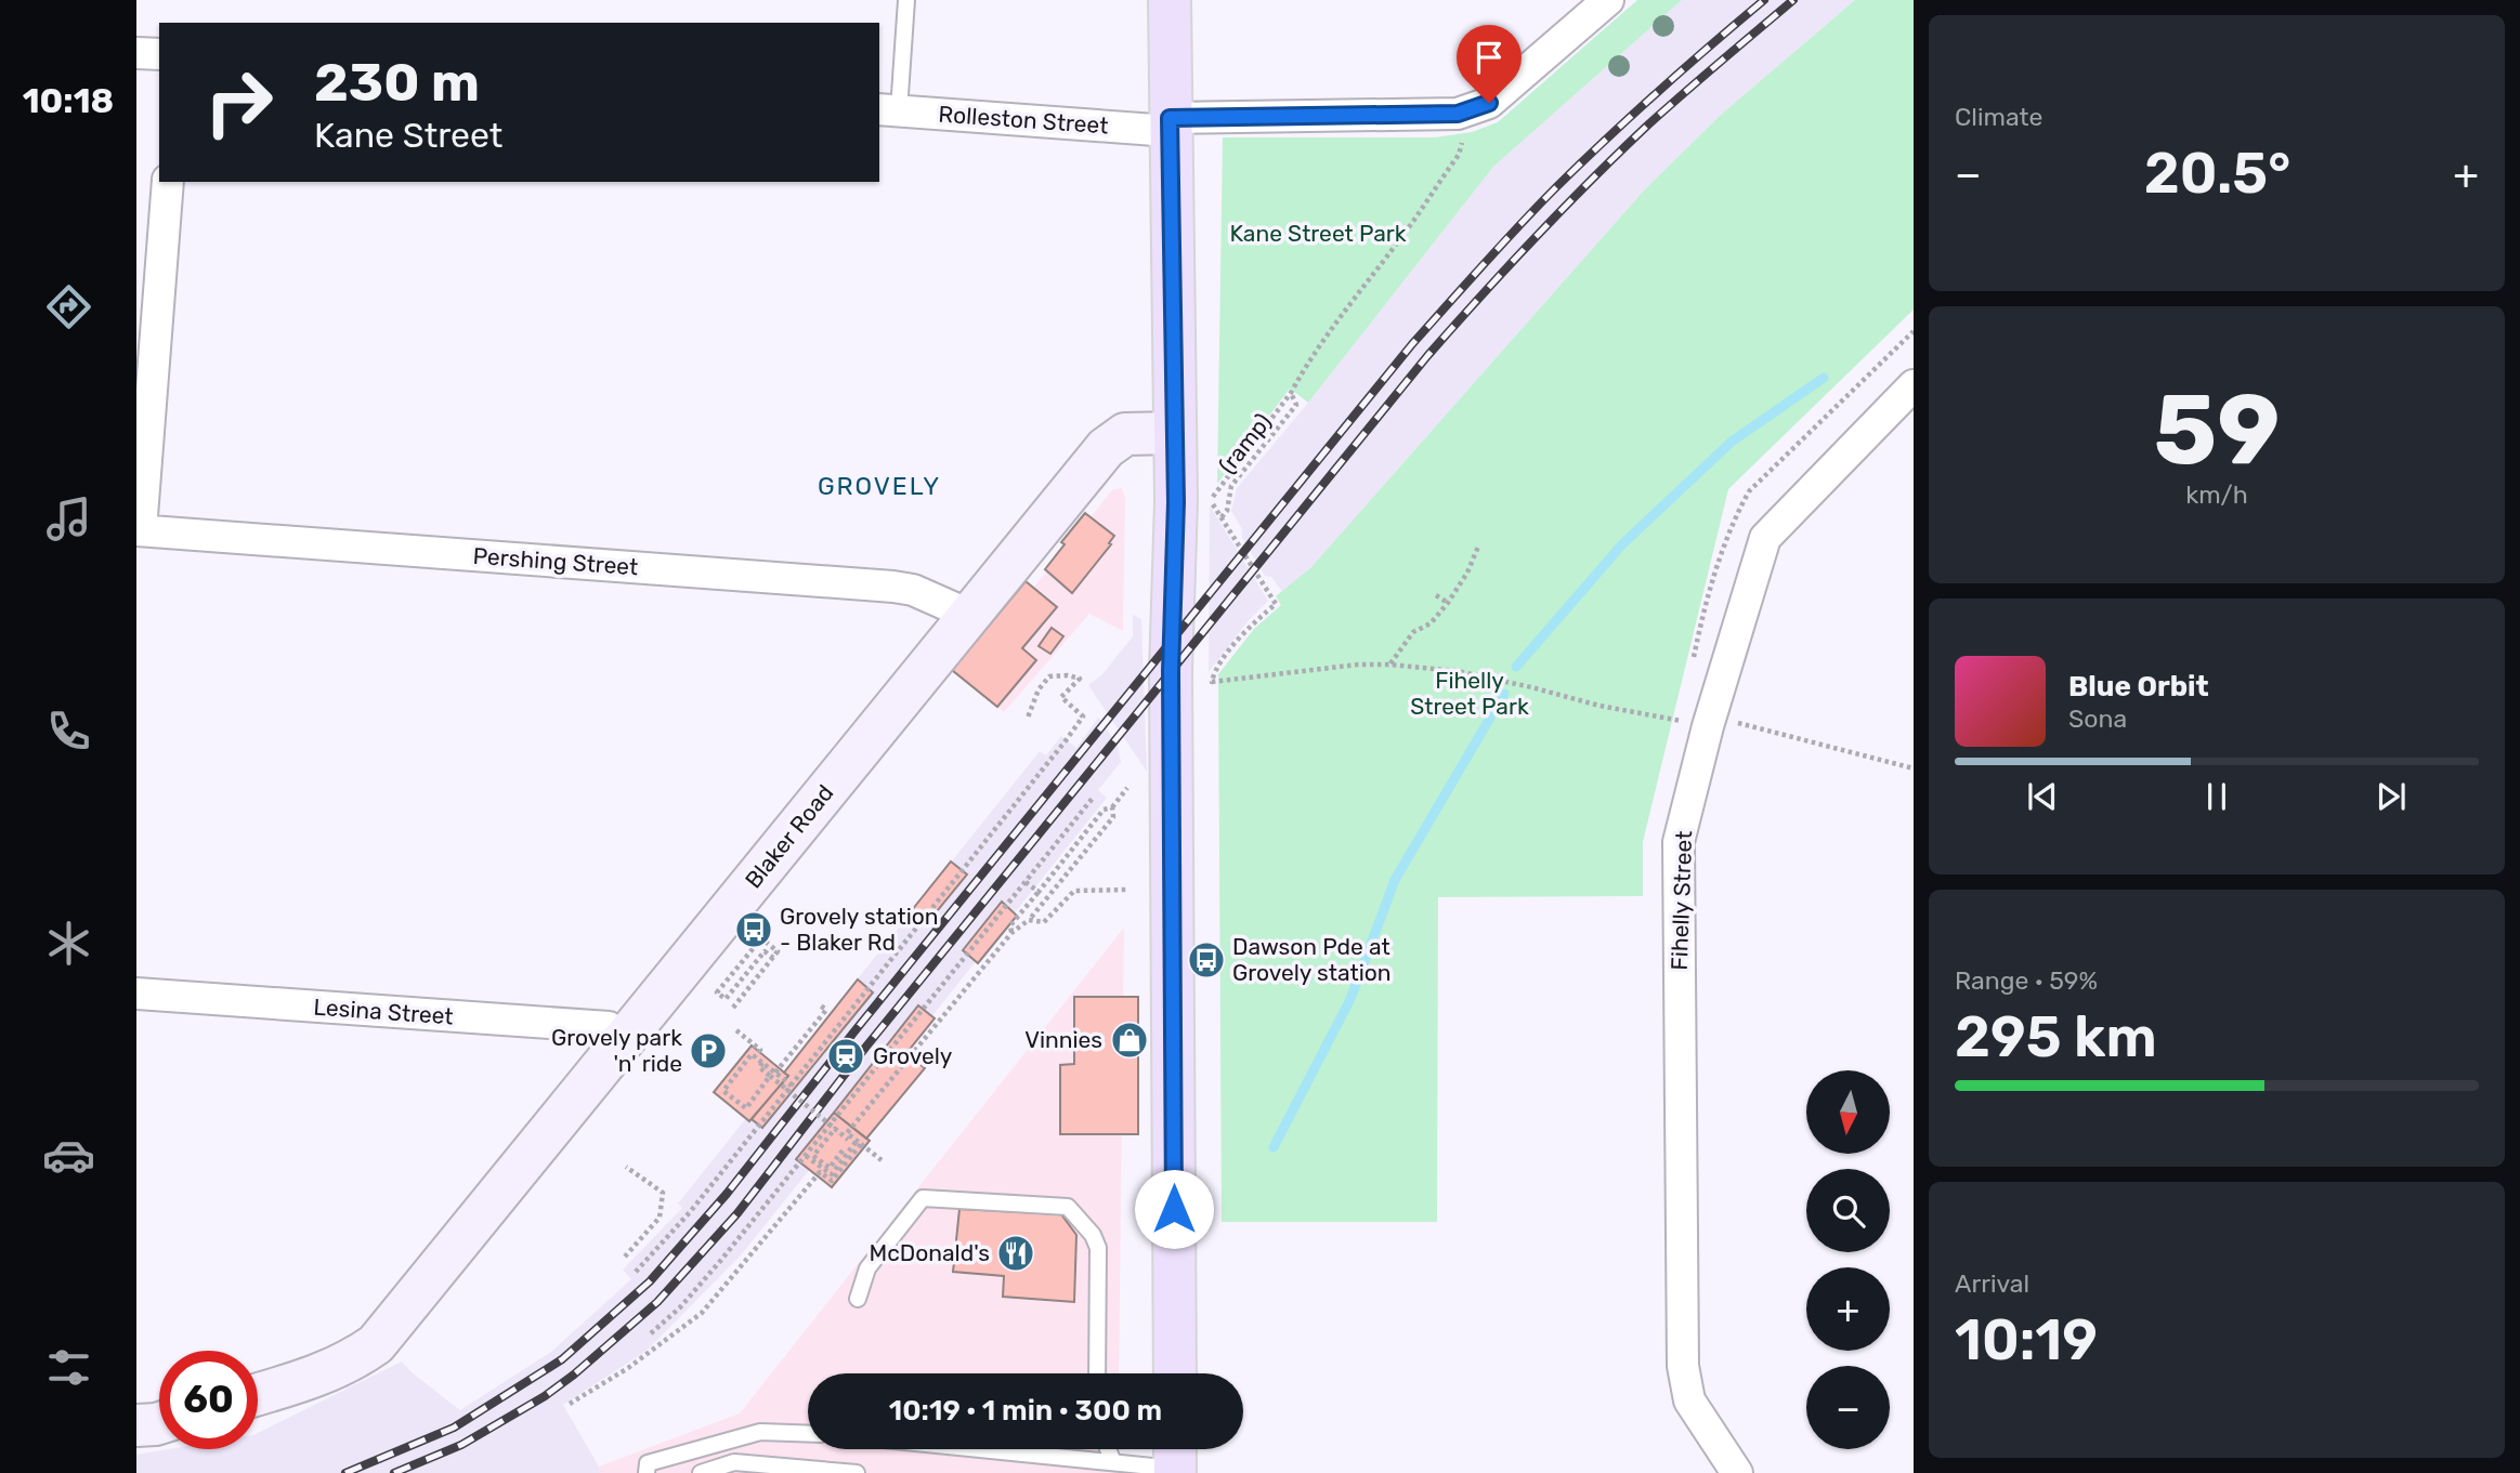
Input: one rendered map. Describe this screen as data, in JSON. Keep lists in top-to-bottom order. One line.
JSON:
{"streets":{"street":["Rolleston Street","Pershing Street","Blaker Road","Fihelly Street","Lesina Street"],"path":["(ramp)"]},"crossings":[["Pershing Street","Blaker Road"],["Blaker Road","Lesina Street"]],"districts":["GROVELY"],"parks":["Kane Street Park","Fihelly Street Park"],"places":{"bus stop":["Grovely station - Blaker Rd","Dawson Pde at Grovely station"],"shop":["Vinnies"],"parking":["Grovely park 'n' ride"],"station":["Grovely"],"restaurant":["McDonald's"]},"north":"bottom","page":{"tabs":"10:18","tile":["Climate",["59","km/h"],["Range · 59%","295 km"],["Arrival","10:19"]],"turn":["230 m","Kane Street"],"heat":["−","20.5°","+"],"song":["Blue Orbit","Sona"],"map_buttons":["+","−"],"limit":"60","trip":"10:19 · 1 min · 300 m"}}
